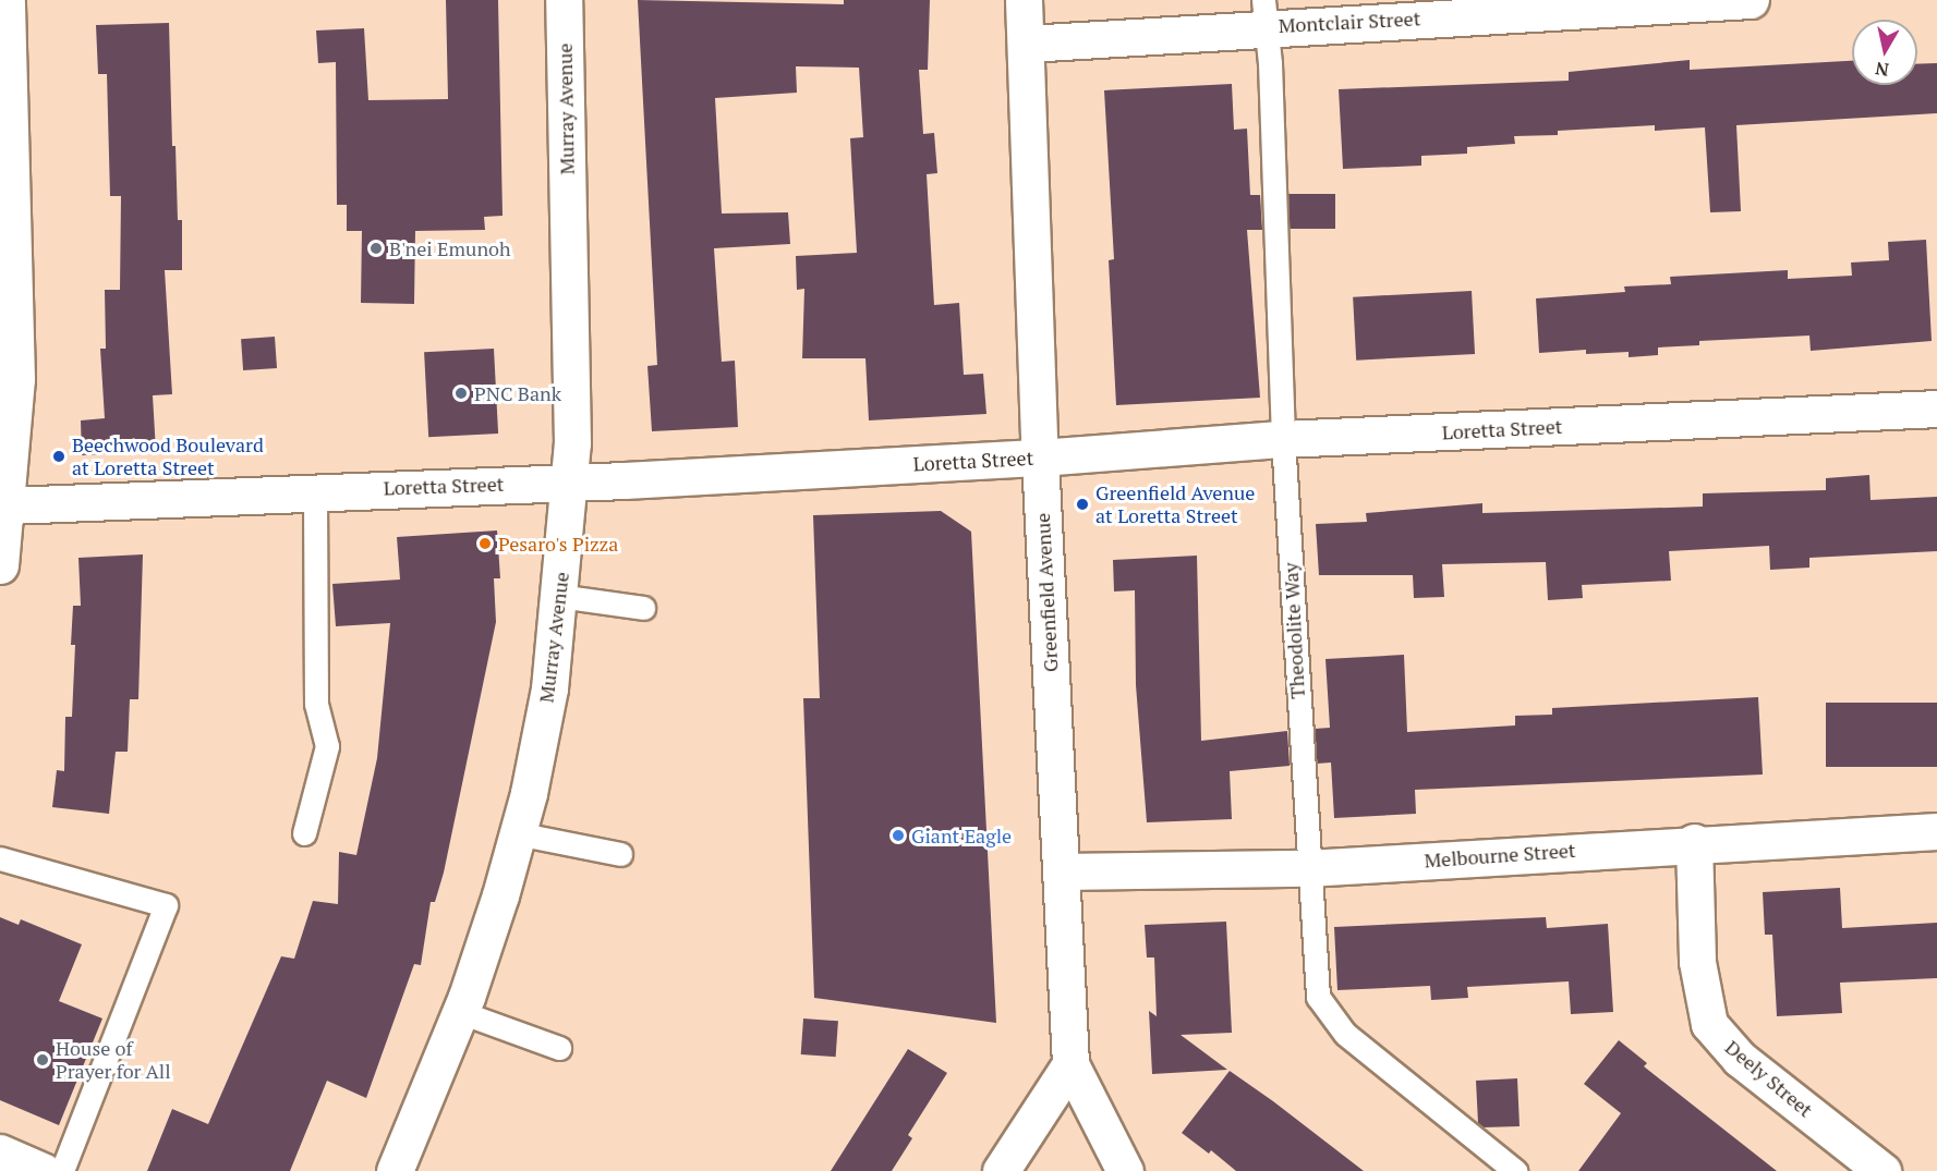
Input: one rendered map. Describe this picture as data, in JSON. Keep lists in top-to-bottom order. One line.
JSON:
{"streets":{"street":["Montclair Street","Murray Avenue","Loretta Street","Greenfield Avenue","Melbourne Street","Deely Street"],"lane":["Theodolite Way"]},"crossings":[["Montclair Street","Greenfield Avenue"],["Montclair Street","Theodolite Way"],["Murray Avenue","Loretta Street"],["Loretta Street","Greenfield Avenue"],["Loretta Street","Theodolite Way"],["Greenfield Avenue","Melbourne Street"],["Theodolite Way","Melbourne Street"],["Melbourne Street","Deely Street"]],"places":["B'nei Emunoh","PNC Bank","Beechwood Boulevard at Loretta Street","Greenfield Avenue at Loretta Street","Pesaro's Pizza","Giant Eagle","House of Prayer for All"],"north":"bottom"}
